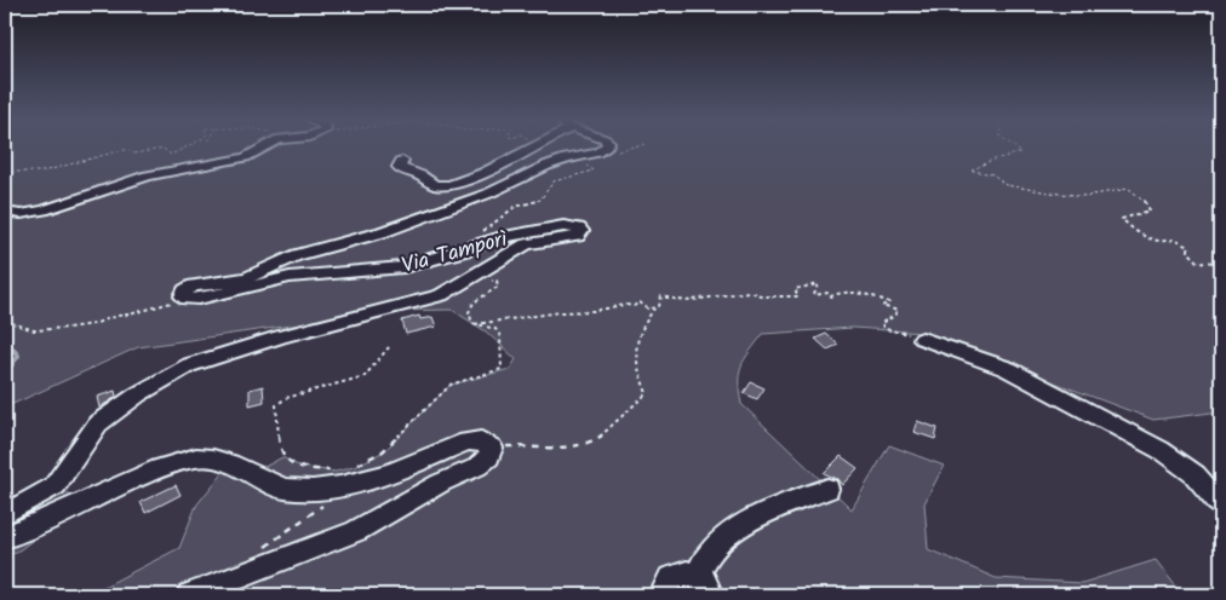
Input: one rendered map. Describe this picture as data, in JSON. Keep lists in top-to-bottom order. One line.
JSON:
{"streets":{"street":["Via Tamporì"]}}
